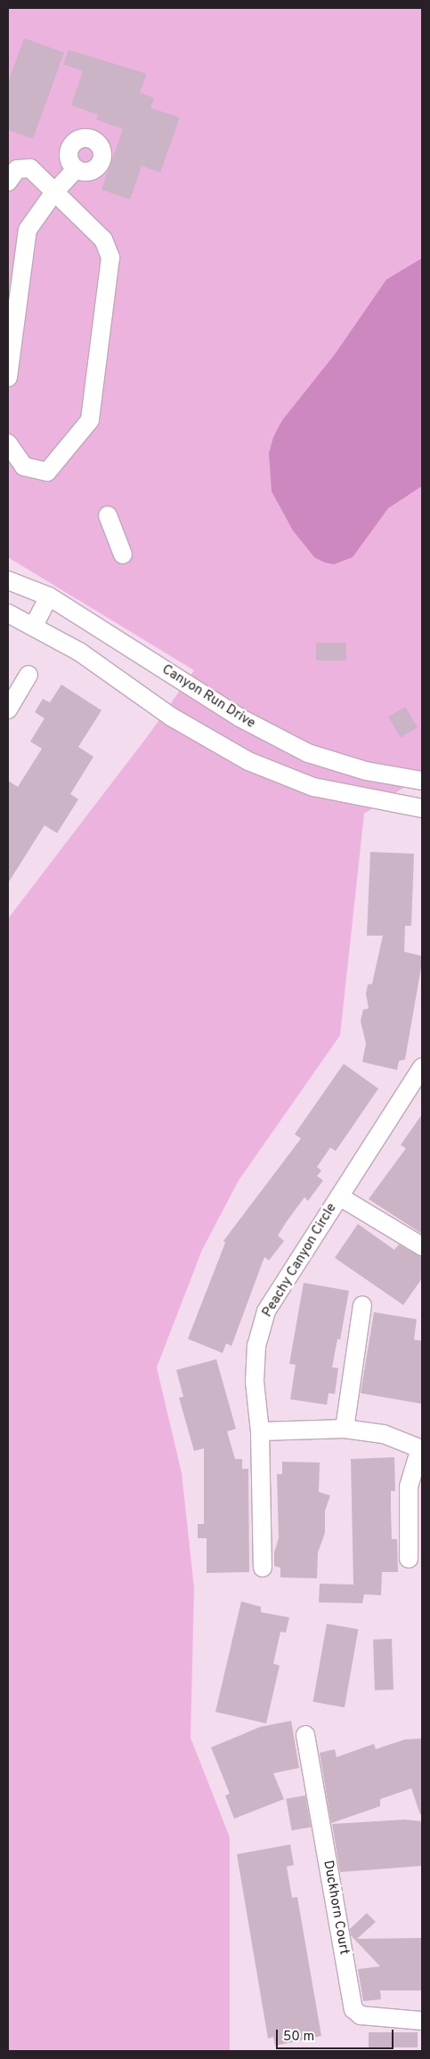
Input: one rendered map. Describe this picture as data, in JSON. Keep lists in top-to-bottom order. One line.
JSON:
{"streets":{"street":["Canyon Run Drive","Peachy Canyon Circle","Duckhorn Court"]},"scale_bar":"50 m"}
